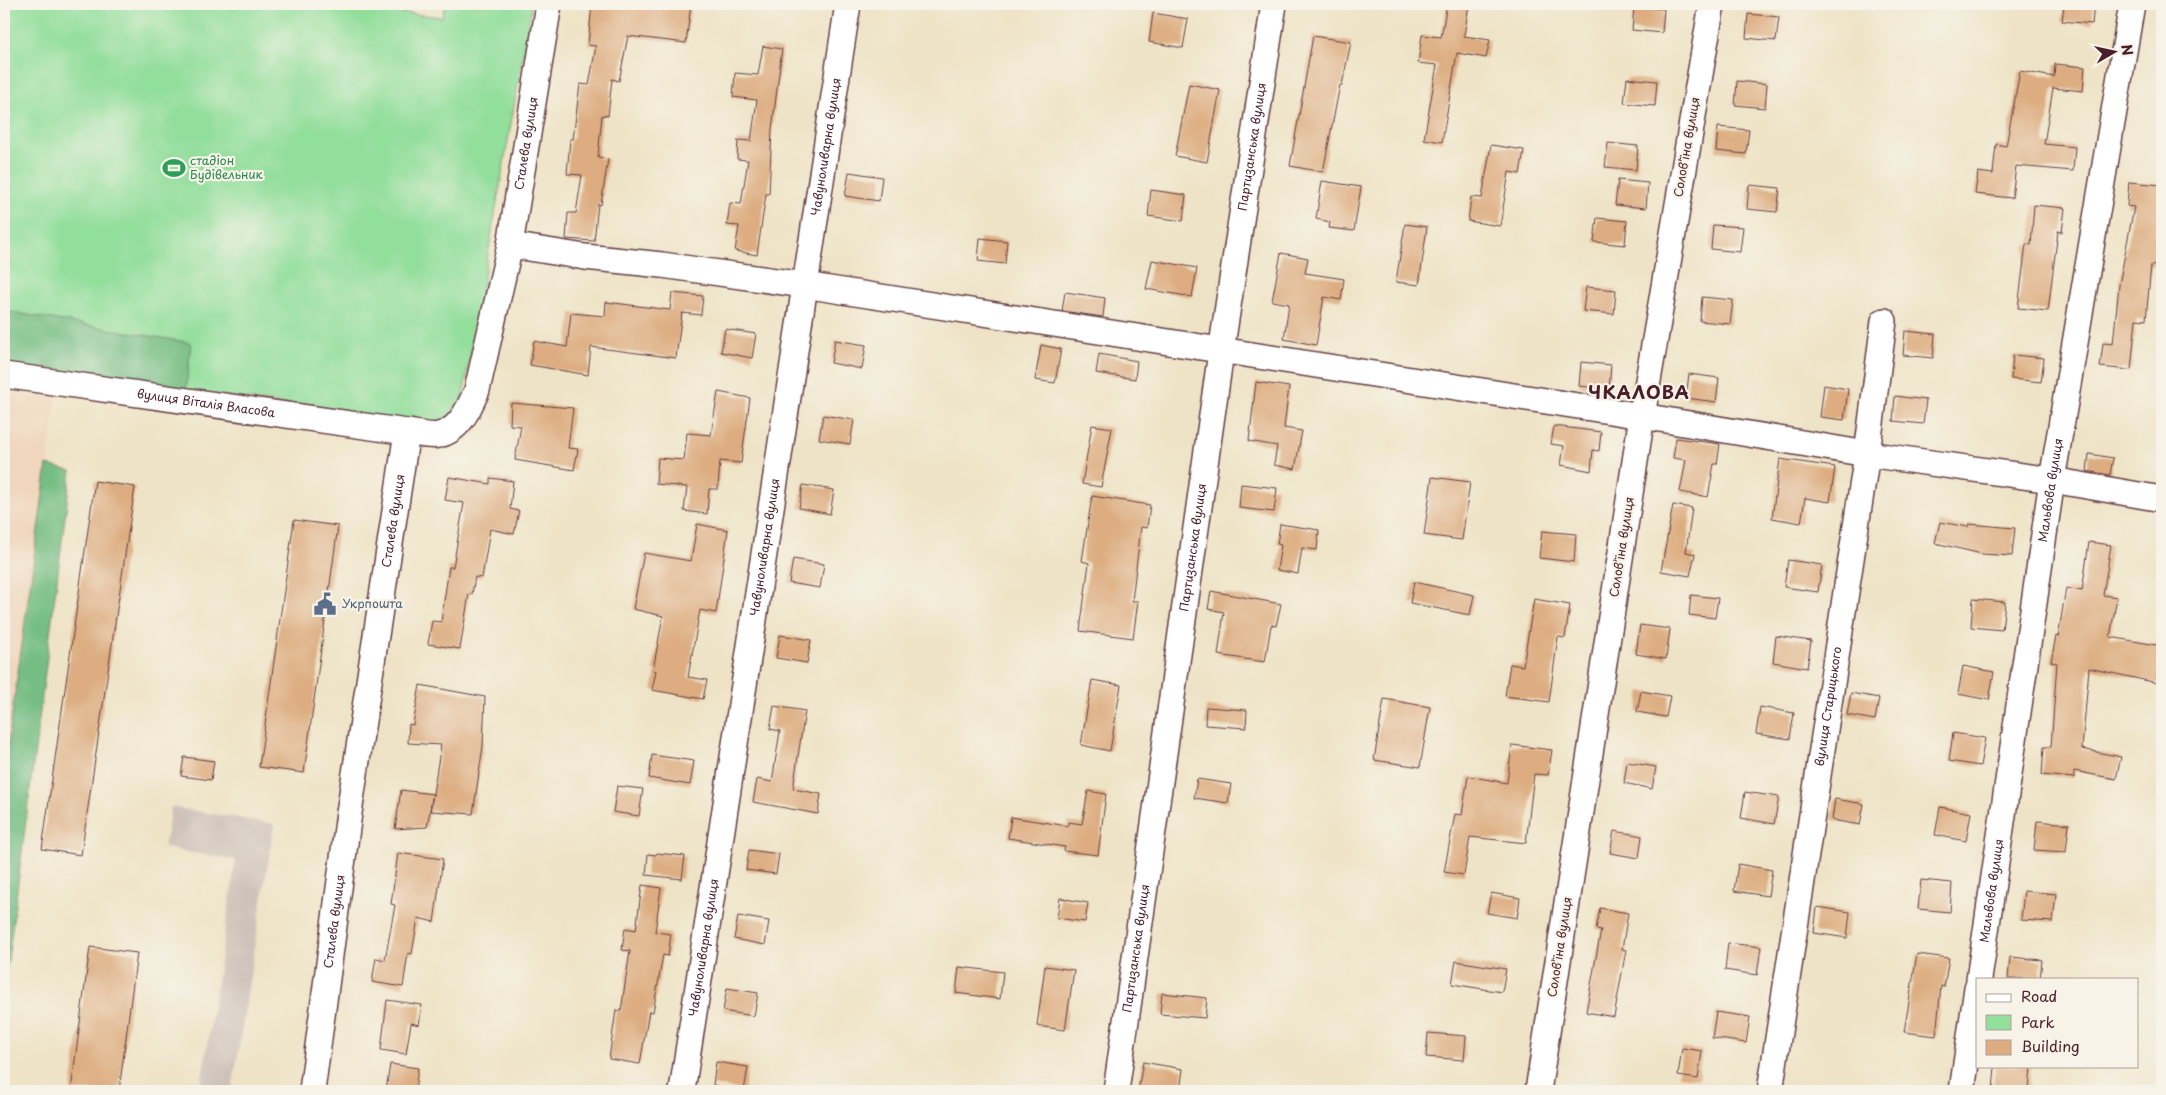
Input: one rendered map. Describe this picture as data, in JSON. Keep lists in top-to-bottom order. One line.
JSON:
{"streets":{"street":["Сталева вулиця","Чавуноливарна вулиця","Партизанська вулиця","Соловʼїна вулиця","вулиця Віталія Власова","Мальвова вулиця","вулиця Старицького"]},"crossings":[["Сталева вулиця","вулиця Віталія Власова"]],"districts":["ЧКАЛОВА"],"places":{"sports":["стадіон Будівельник"],"public building":["Укрпошта"]},"legend":["Road","Park","Building"],"north":"right"}
